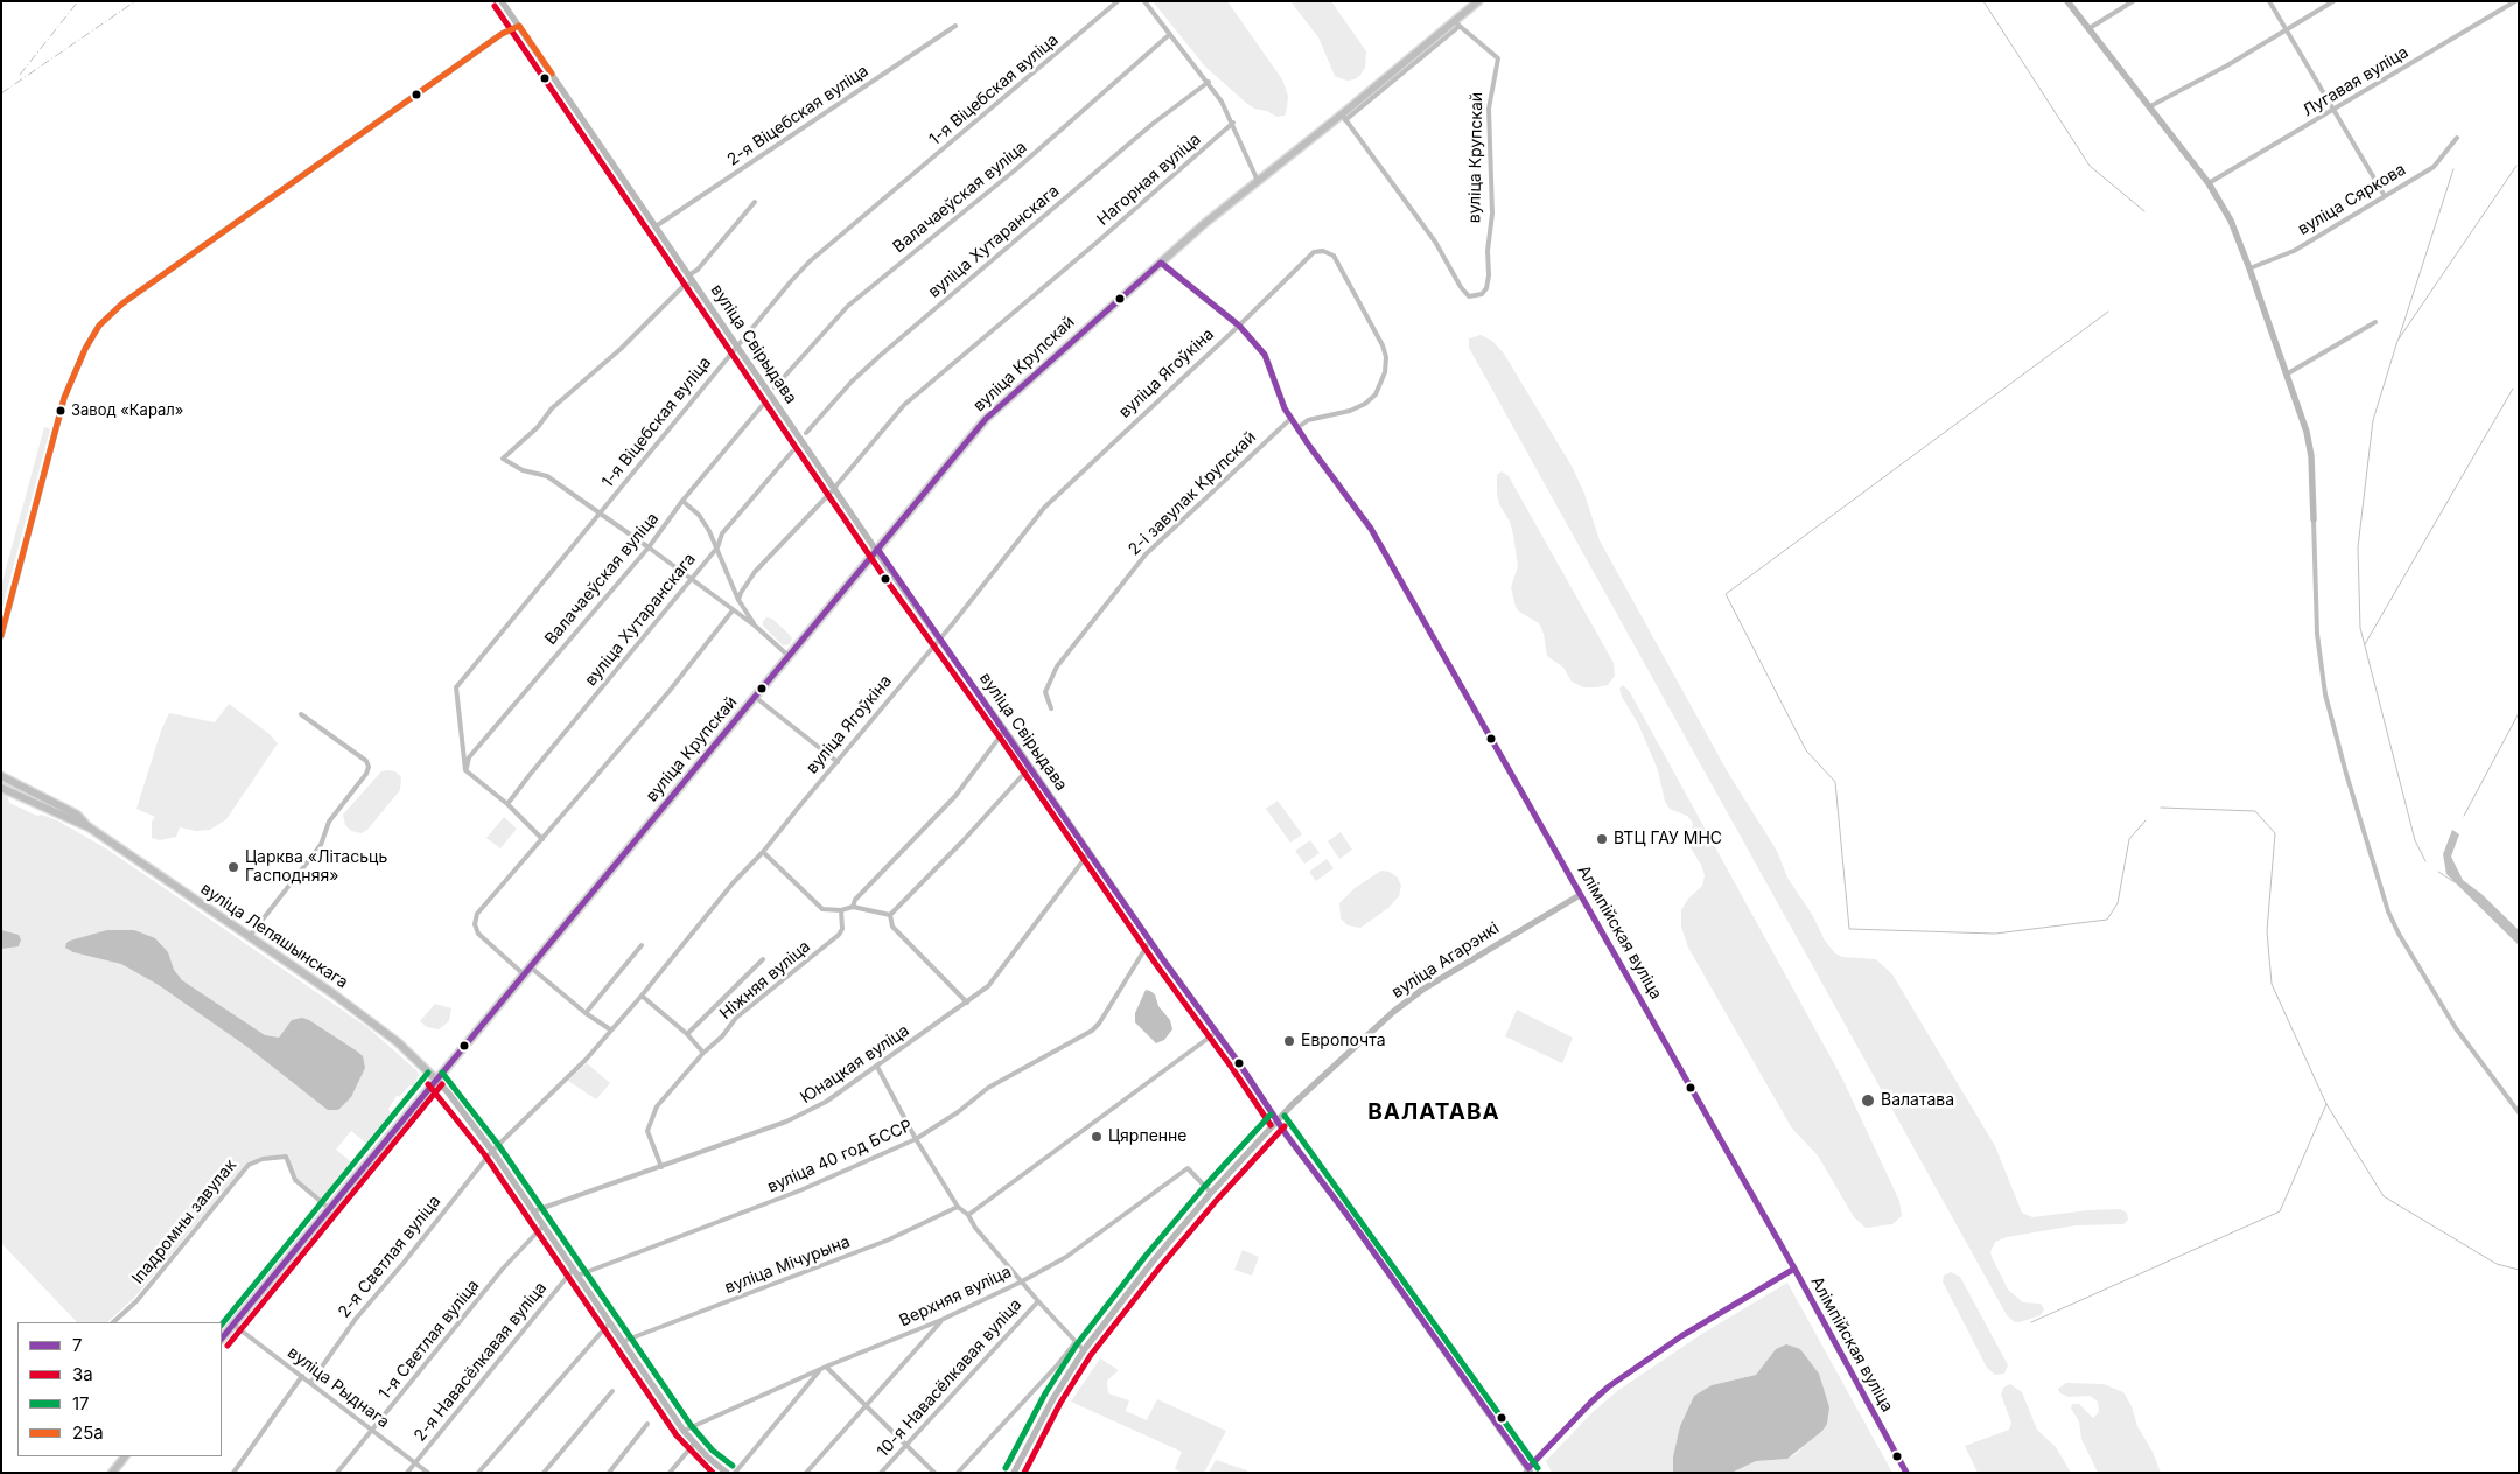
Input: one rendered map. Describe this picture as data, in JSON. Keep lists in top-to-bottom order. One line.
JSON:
{"streets":{"main road":["вуліца Крупскай","вуліца Свірыдава","вуліца Ягоўкіна","Алімпійская вуліца","вуліца Лепяшынскага","вуліца Агарэнкі"],"street":["Лугавая вуліца","1-я Віцебская вуліца","2-я Віцебская вуліца","Нагорная вуліца","Валачаеўская вуліца","вуліца Сяркова","вуліца Хутаранскага","2-і завулак Крупскай","Ніжняя вуліца","Юнацкая вуліца","вуліца 40 год БССР","Іпадромны завулак","2-я Светлая вуліца","вуліца Мічурына","Верхняя вуліца","1-я Светлая вуліца","2-я Навасёлкавая вуліца","10-я Навасёлкавая вуліца","вуліца Рыднага"]},"crossings":[["1-я Віцебская вуліца","Валачаеўская вуліца"],["1-я Віцебская вуліца","вуліца Свірыдава"],["2-я Віцебская вуліца","вуліца Свірыдава"],["вуліца Крупскай","вуліца Свірыдава"],["вуліца Крупскай","вуліца Ягоўкіна"],["вуліца Крупскай","вуліца Лепяшынскага"],["вуліца Крупскай","Іпадромны завулак"],["вуліца Крупскай","вуліца Рыднага"],["Нагорная вуліца","вуліца Свірыдава"],["вуліца Свірыдава","вуліца Ягоўкіна"],["вуліца Свірыдава","вуліца Агарэнкі"],["вуліца Свірыдава","Юнацкая вуліца"],["вуліца Свірыдава","вуліца 40 год БССР"],["вуліца Ягоўкіна","2-і завулак Крупскай"],["вуліца Ягоўкіна","Алімпійская вуліца"],["вуліца Ягоўкіна","2-я Светлая вуліца"],["2-і завулак Крупскай","Алімпійская вуліца"],["Алімпійская вуліца","вуліца Агарэнкі"],["вуліца Агарэнкі","Верхняя вуліца"],["Ніжняя вуліца","Юнацкая вуліца"],["вуліца 40 год БССР","2-я Навасёлкавая вуліца"],["2-я Светлая вуліца","вуліца Рыднага"],["1-я Светлая вуліца","вуліца Рыднага"],["2-я Навасёлкавая вуліца","вуліца Рыднага"]],"districts":["ВАЛАТАВА"],"places":["Завод «Карал»","ВТЦ ГАУ МНС","Царква «Літасьць Гасподняя»","Европочта","Валатава","Цярпенне"],"lines":["transit line 3а","transit line 25а","transit line 7","transit line 17"],"legend":["7","3а","17","25а"]}
